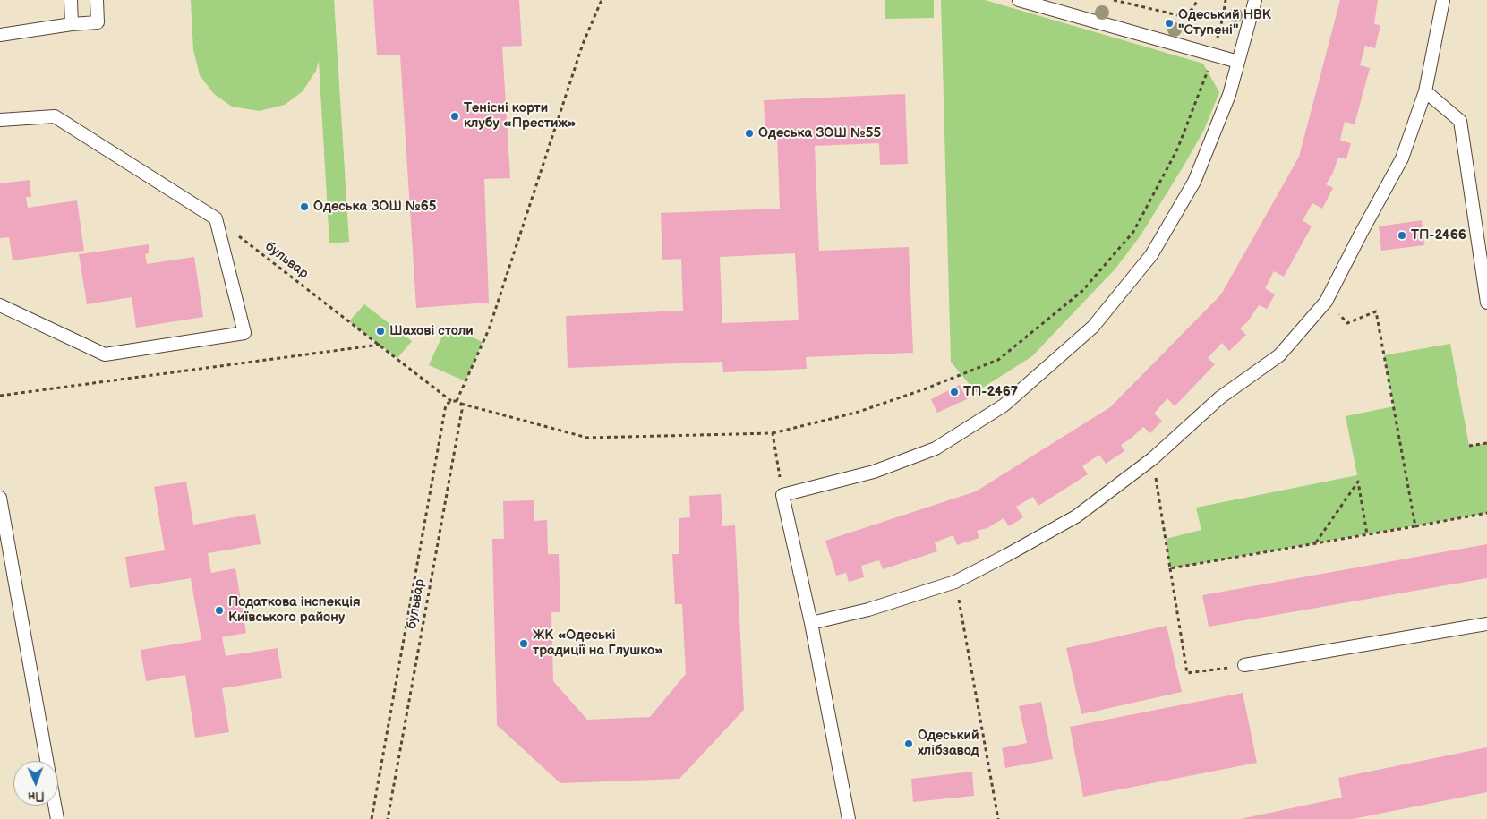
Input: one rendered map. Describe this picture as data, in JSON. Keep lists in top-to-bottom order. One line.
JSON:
{"streets":{"path":["бульвар"]},"places":["Одеський НВК \"Ступені\"","Тенісні корти клубу «Престиж»","Одеська ЗОШ №55","Одеська ЗОШ №65","ТП-2466","Шахові столи","ТП-2467","Податкова інспекція Київського району","ЖК «Одеські традиції на Глушко»","Одеський хлібзавод"],"north":"bottom"}
